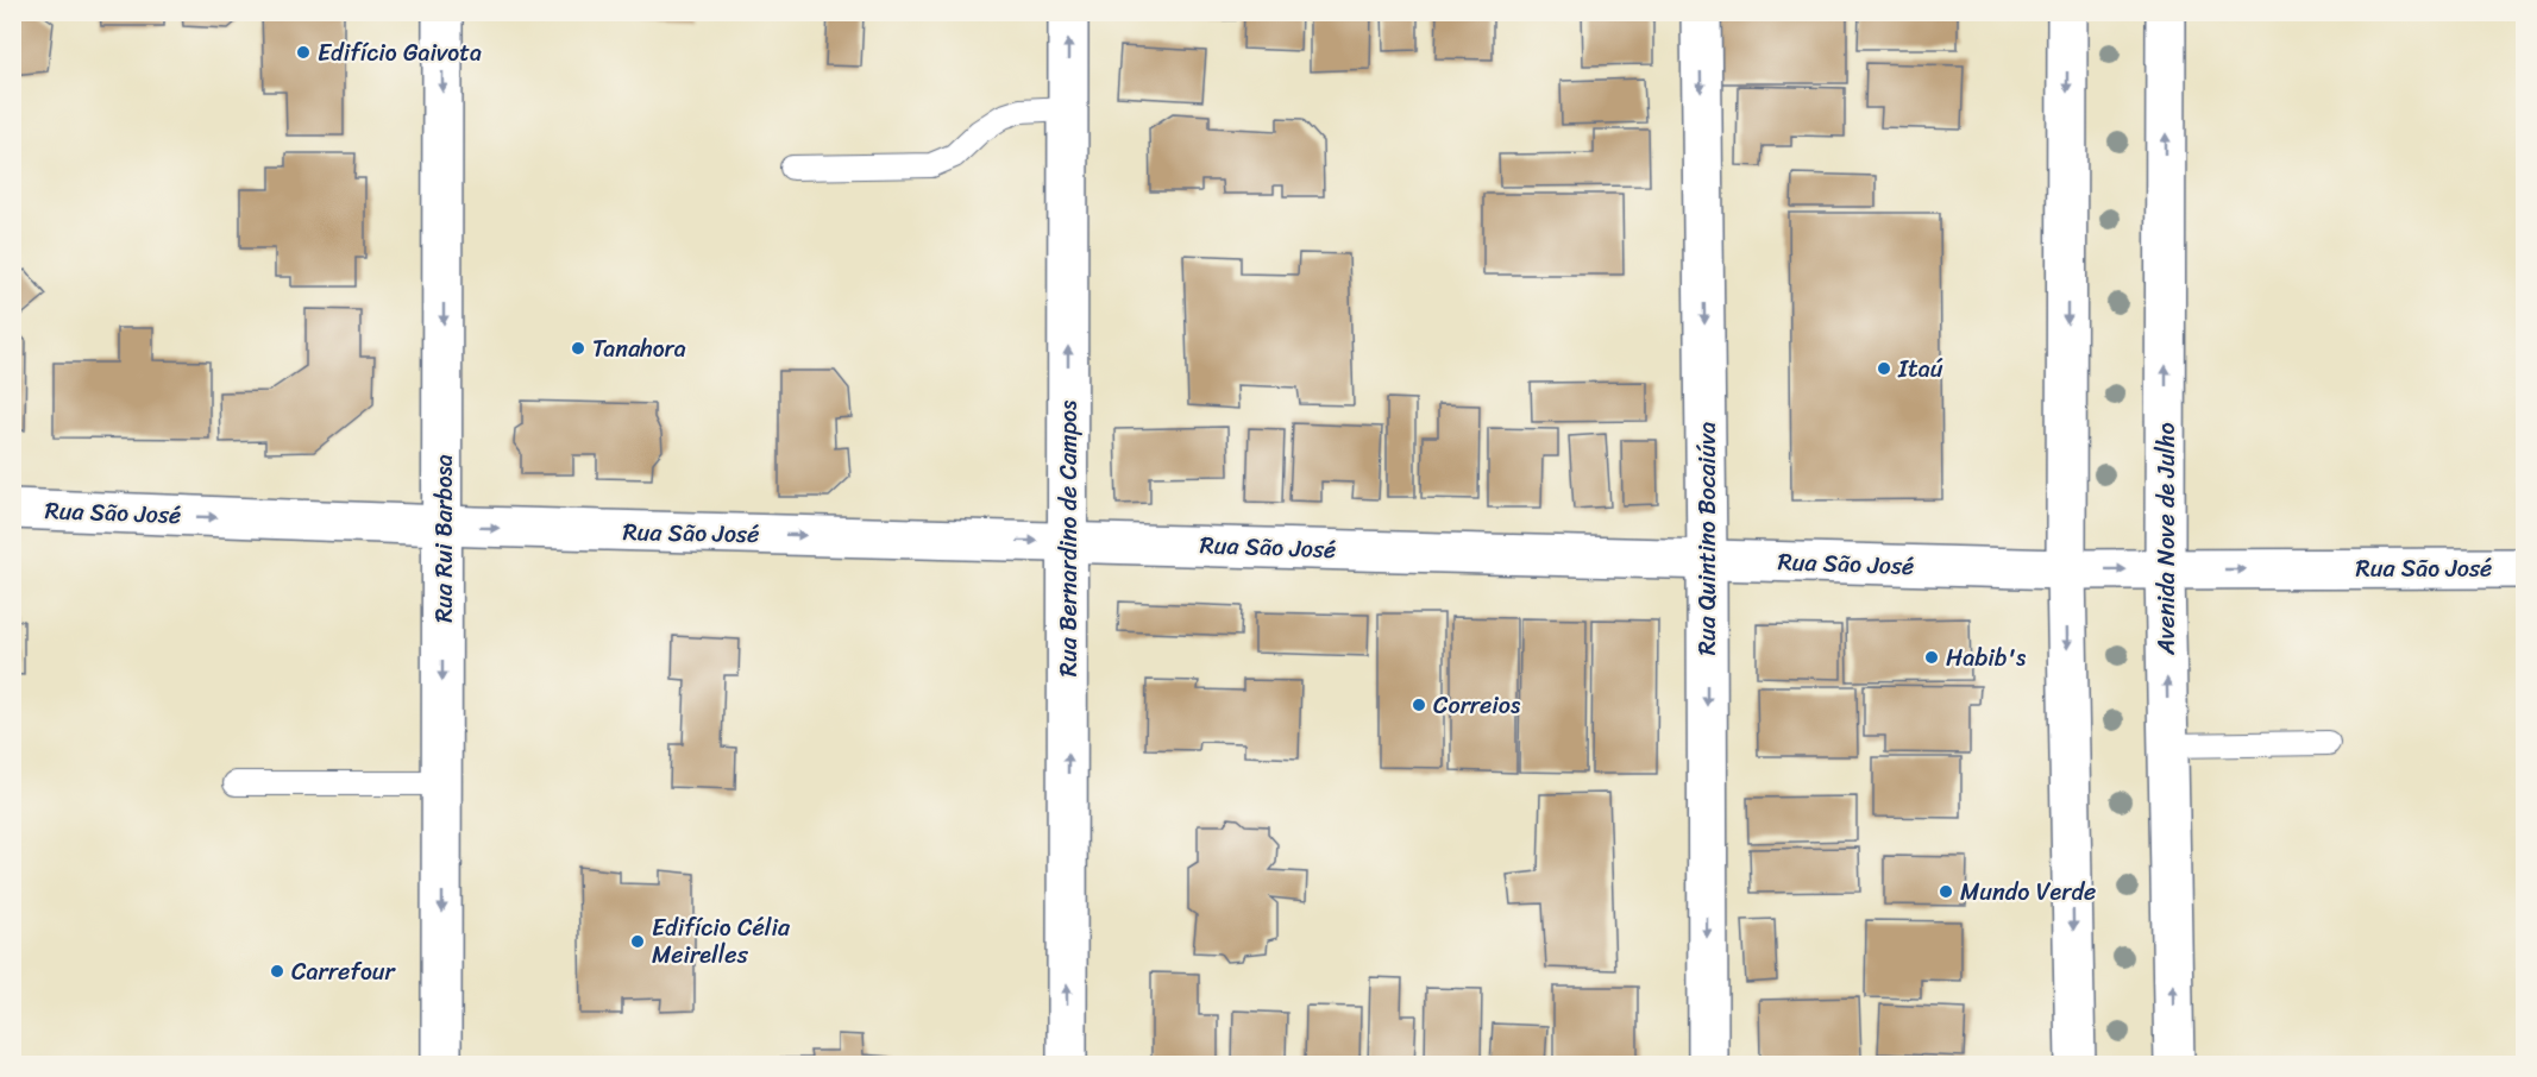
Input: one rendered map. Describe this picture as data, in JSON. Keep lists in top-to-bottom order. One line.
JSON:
{"streets":{"street":["Rua São José","Rua Rui Barbosa","Rua Bernardino de Campos","Rua Quintino Bocaiúva","Avenida Nove de Julho"]},"crossings":[["Rua São José","Rua Rui Barbosa"],["Rua São José","Rua Bernardino de Campos"],["Rua São José","Rua Quintino Bocaiúva"],["Rua São José","Avenida Nove de Julho"]],"one_way":["Rua São José","Rua Rui Barbosa","Rua Bernardino de Campos","Rua Quintino Bocaiúva"],"places":["Edifício Gaivota","Tanahora","Itaú","Habib's","Correios","Mundo Verde","Edifício Célia Meirelles","Carrefour"]}
